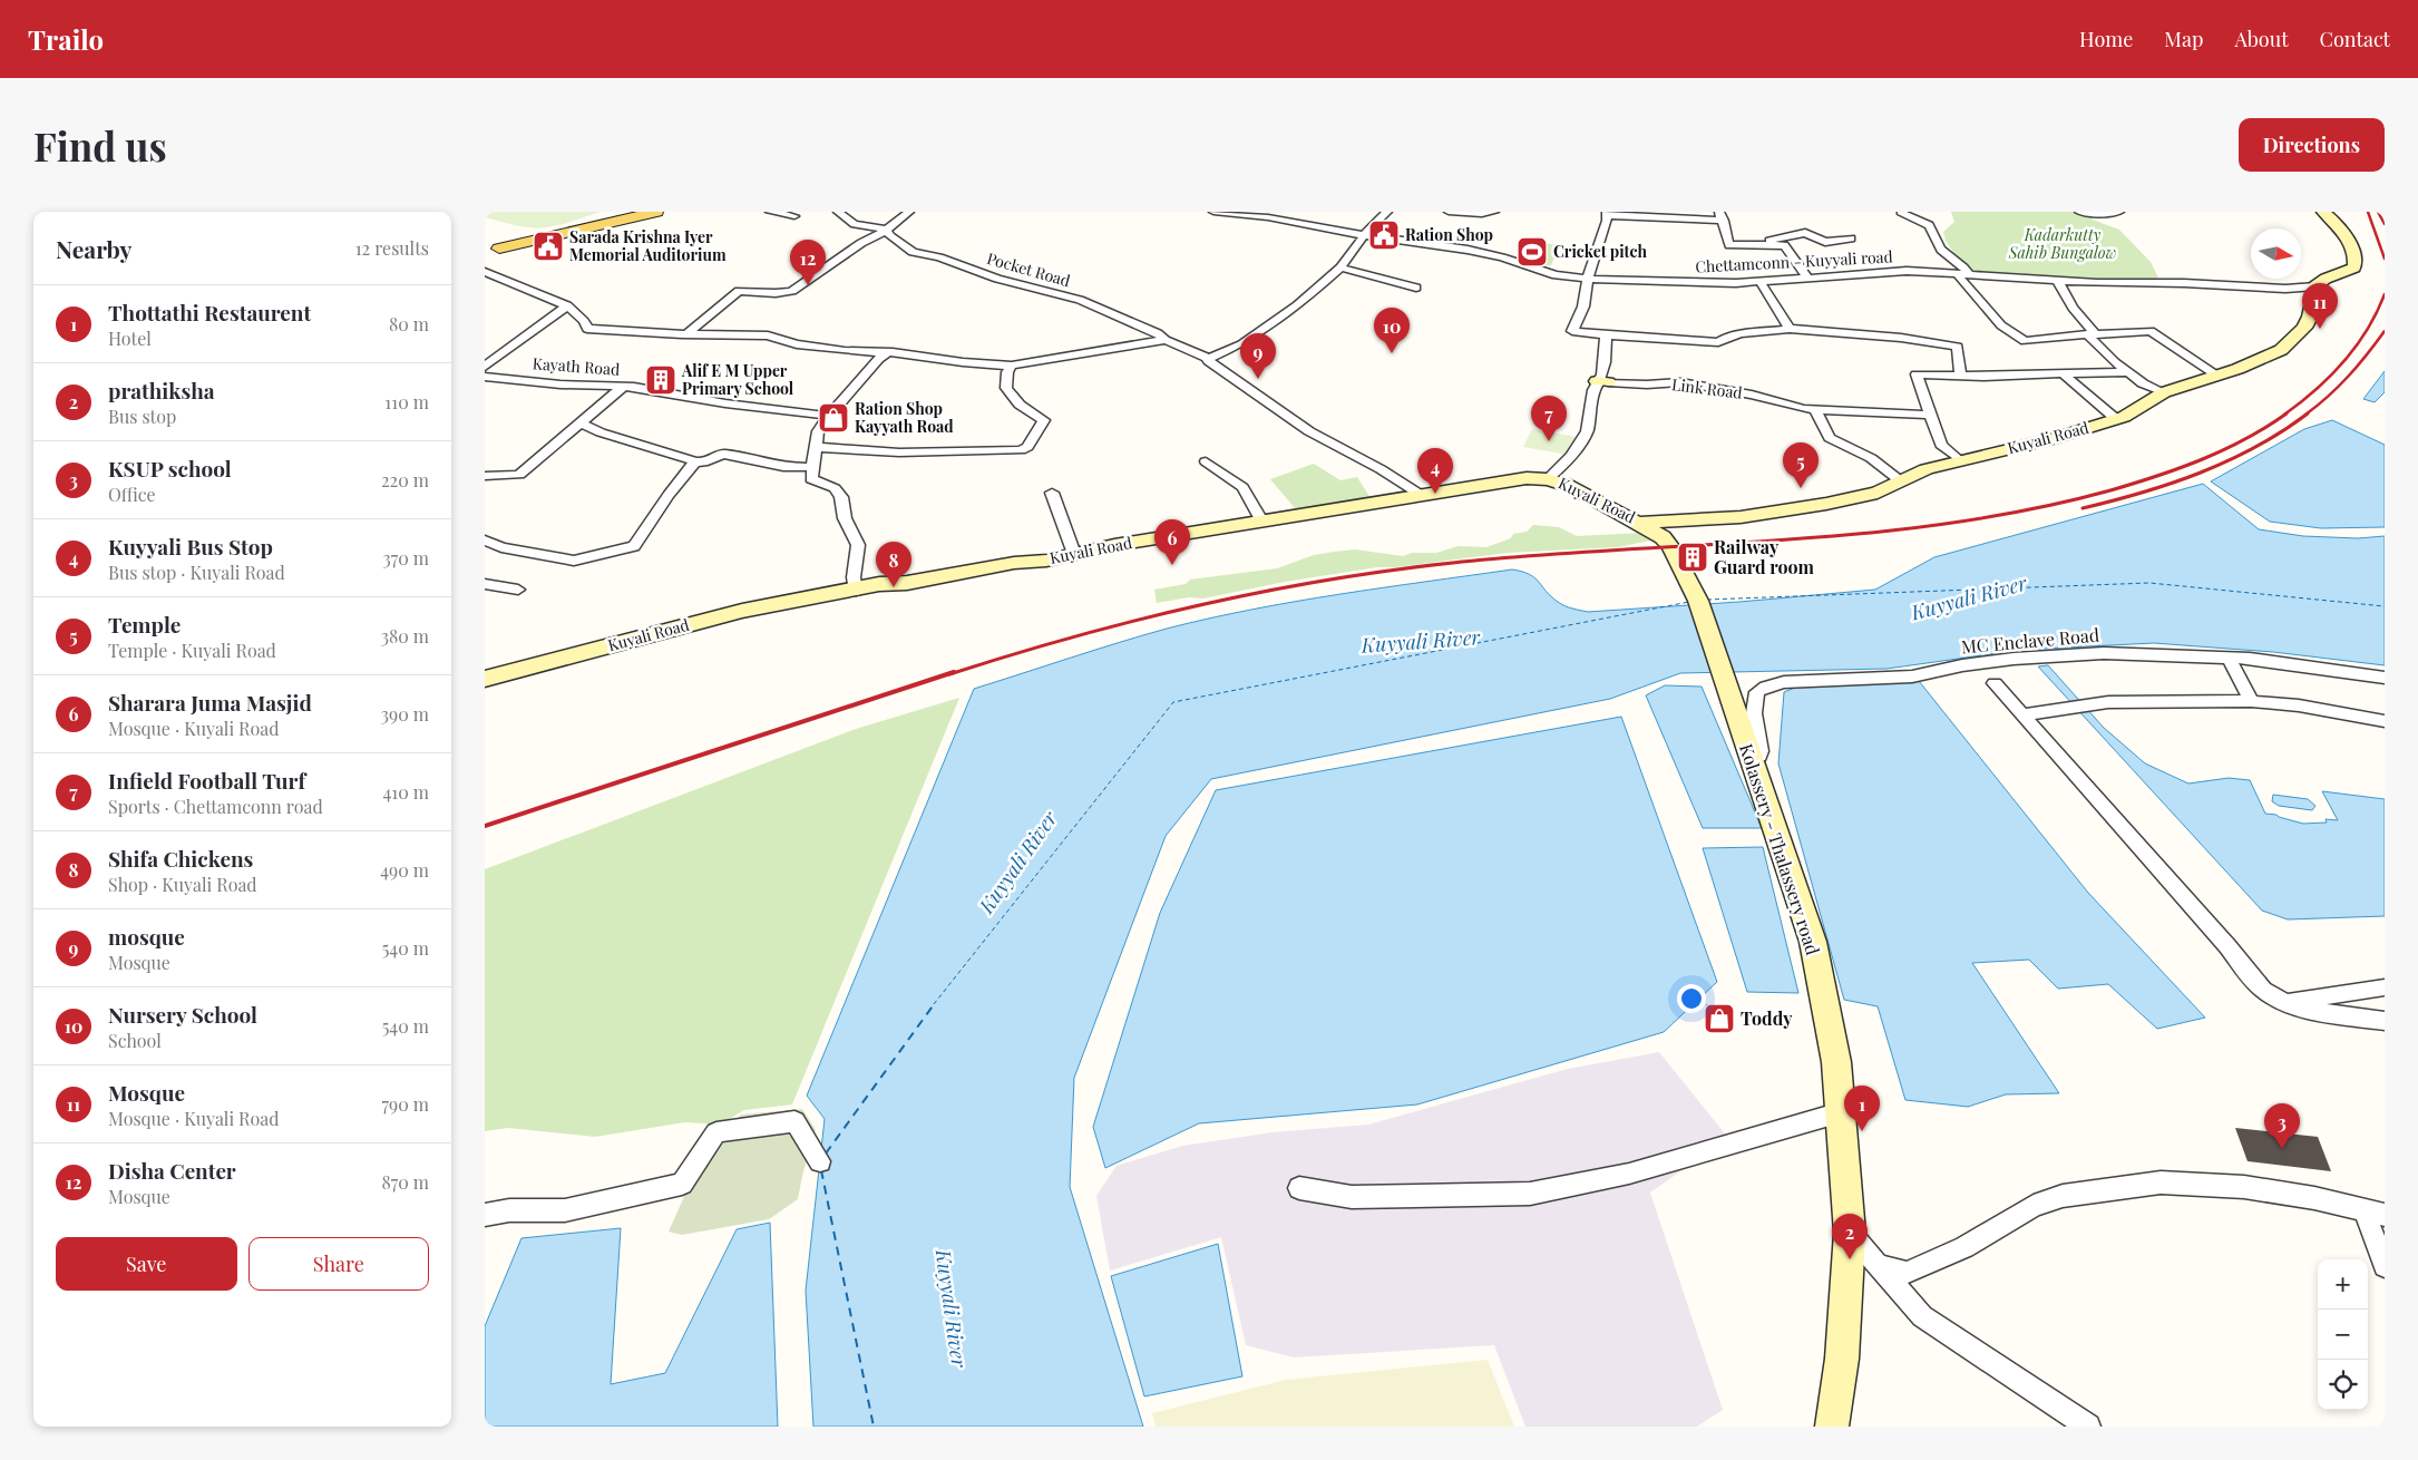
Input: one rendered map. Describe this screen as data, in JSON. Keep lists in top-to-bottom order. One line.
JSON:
{"streets":{"main road":["Kuyali Road","Kolassery - Thalassery road"],"street":["Chettamconn - Kuyyali road","Pocket Road","Kayath Road","Link Road","MC Enclave Road"]},"crossings":[["Chettamconn - Kuyyali road","Kuyali Road"],["Pocket Road","Kuyali Road"],["Kuyali Road","Kolassery - Thalassery road"],["MC Enclave Road","Kolassery - Thalassery road"]],"water":["Kuyyali River"],"parks":["Kadarkutty Sahib Bungalow"],"places":{"public building":["Ration Shop","Sarada Krishna Iyer Memorial Auditorium"],"sports":["Cricket pitch"],"building":["Alif E M Upper Primary School","Railway Guard room"],"shop":["Ration Shop Kayyath Road","Toddy"]},"north":"right","page":{"header":"Trailo","nav":["Home","Map","About","Contact"],"buttons":["Directions",["Save","Share"]],"title":"Find us","heading":["Nearby","12 results"],"pins":["12","11","10","9","7","5","4","6","8","1","3","2"],"list":[{"mark":"1","name":"Thottathi Restaurent","note":"Hotel","value":"80 m"},{"mark":"2","name":"prathiksha","note":"Bus stop","value":"110 m"},{"mark":"3","name":"KSUP school","note":"Office","value":"220 m"},{"mark":"4","name":"Kuyyali Bus Stop","note":"Bus stop · Kuyali Road","value":"370 m"},{"mark":"5","name":"Temple","note":"Temple · Kuyali Road","value":"380 m"},{"mark":"6","name":"Sharara Juma Masjid","note":"Mosque · Kuyali Road","value":"390 m"},{"mark":"7","name":"Infield Football Turf","note":"Sports · Chettamconn road","value":"410 m"},{"mark":"8","name":"Shifa Chickens","note":"Shop · Kuyali Road","value":"490 m"},{"mark":"9","name":"mosque","note":"Mosque","value":"540 m"},{"mark":"10","name":"Nursery School","note":"School","value":"540 m"},{"mark":"11","name":"Mosque","note":"Mosque · Kuyali Road","value":"790 m"},{"mark":"12","name":"Disha Center","note":"Mosque","value":"870 m"}],"map_buttons":["+","−"]}}
